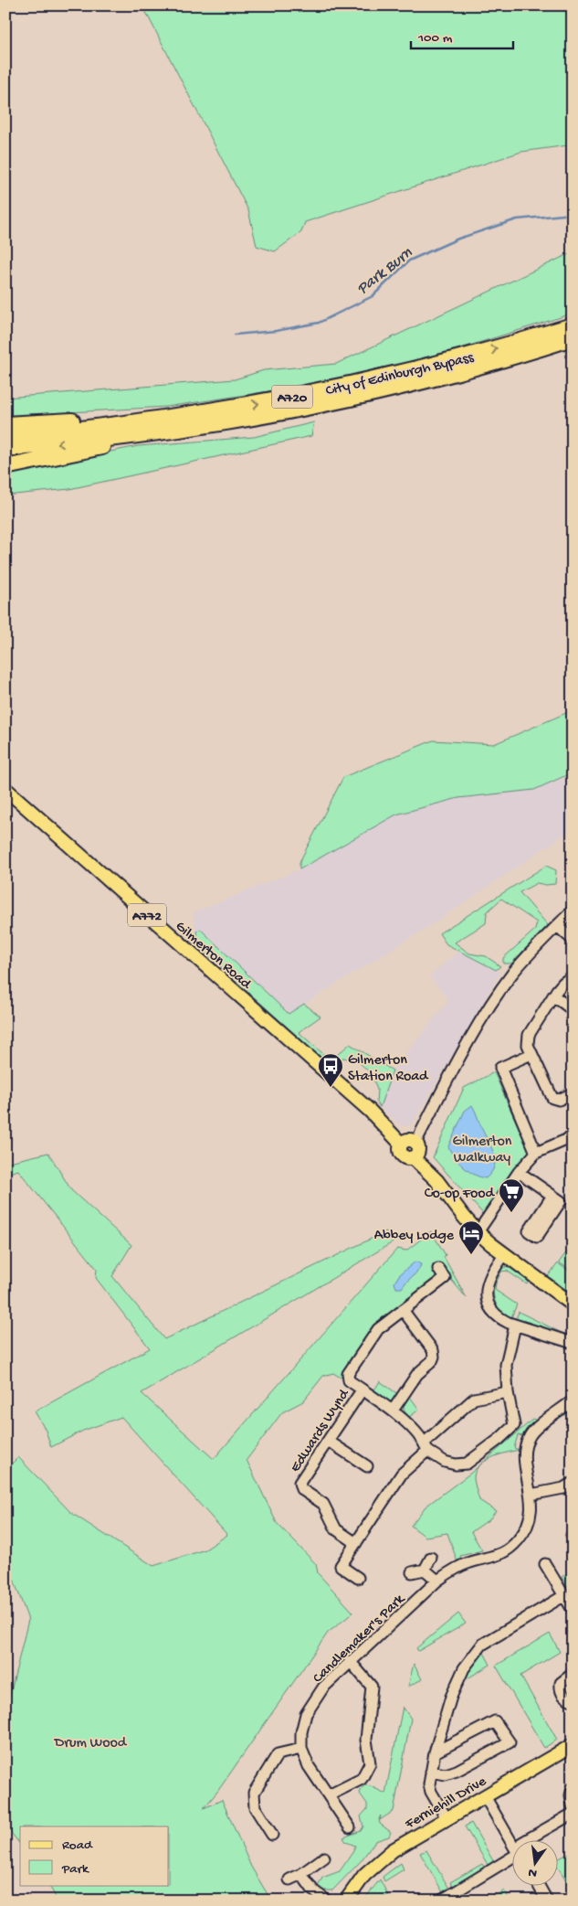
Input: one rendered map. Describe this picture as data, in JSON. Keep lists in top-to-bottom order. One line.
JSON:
{"streets":{"highway":["City of Edinburgh Bypass","A720"],"main road":["A772","Gilmerton Road","Ferniehill Drive"],"street":["Edwards Wynd","Candlemaker's Park"]},"crossings":[["A772","Gilmerton Road"]],"water":["Park Burn"],"parks":["Gilmerton Walkway","Drum Wood"],"places":{"bus stop":["Gilmerton Station Road"],"supermarket":["Co-op Food"],"hotel":["Abbey Lodge"]},"legend":["Road","Park"],"scale_bar":"100 m","north":"bottom"}
